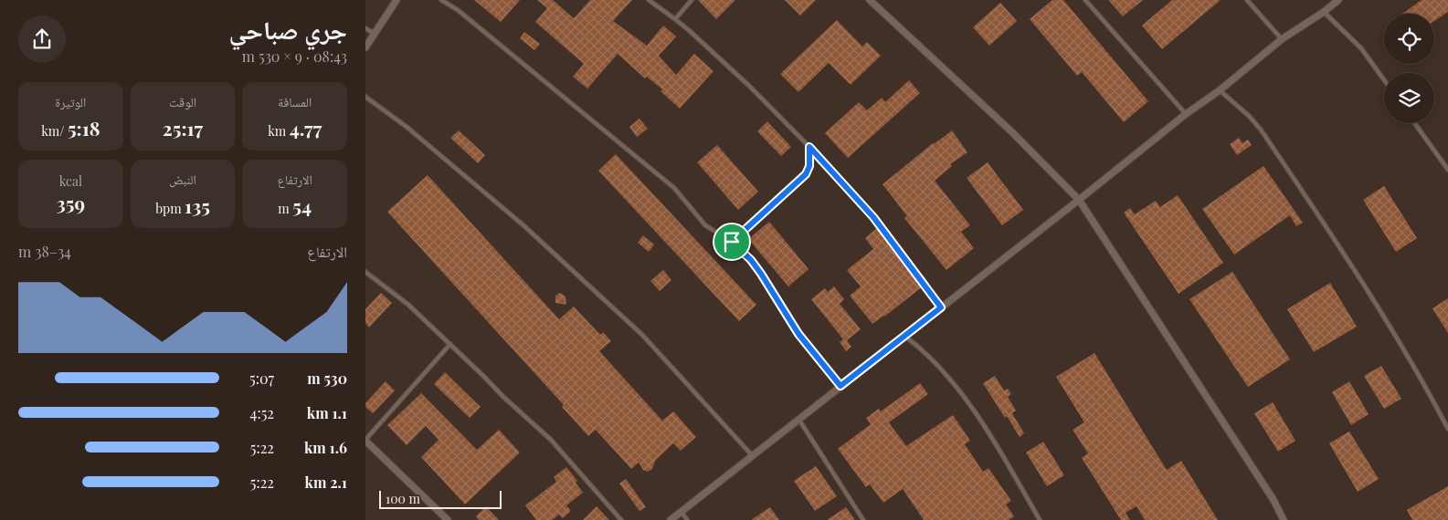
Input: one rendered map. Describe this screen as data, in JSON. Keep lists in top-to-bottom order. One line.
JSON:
{"scale_bar":"100 m","page":{"heading":["جري صباحي","08:43 · 9 × 530 m"],"stats":[["المسافة","4.77 km"],["الوقت","25:17"],["الوتيرة","5:18 /km"],["الارتفاع","54 m"],["النبض","135 bpm"],["kcal","359"]],"chart":["الارتفاع","34–38 m"],"list":[{"name":"530 m","note":"5:07"},{"name":"1.1 km","note":"4:52"},{"name":"1.6 km","note":"5:22"},{"name":"2.1 km","note":"5:22"}],"scale":"100 m"}}
